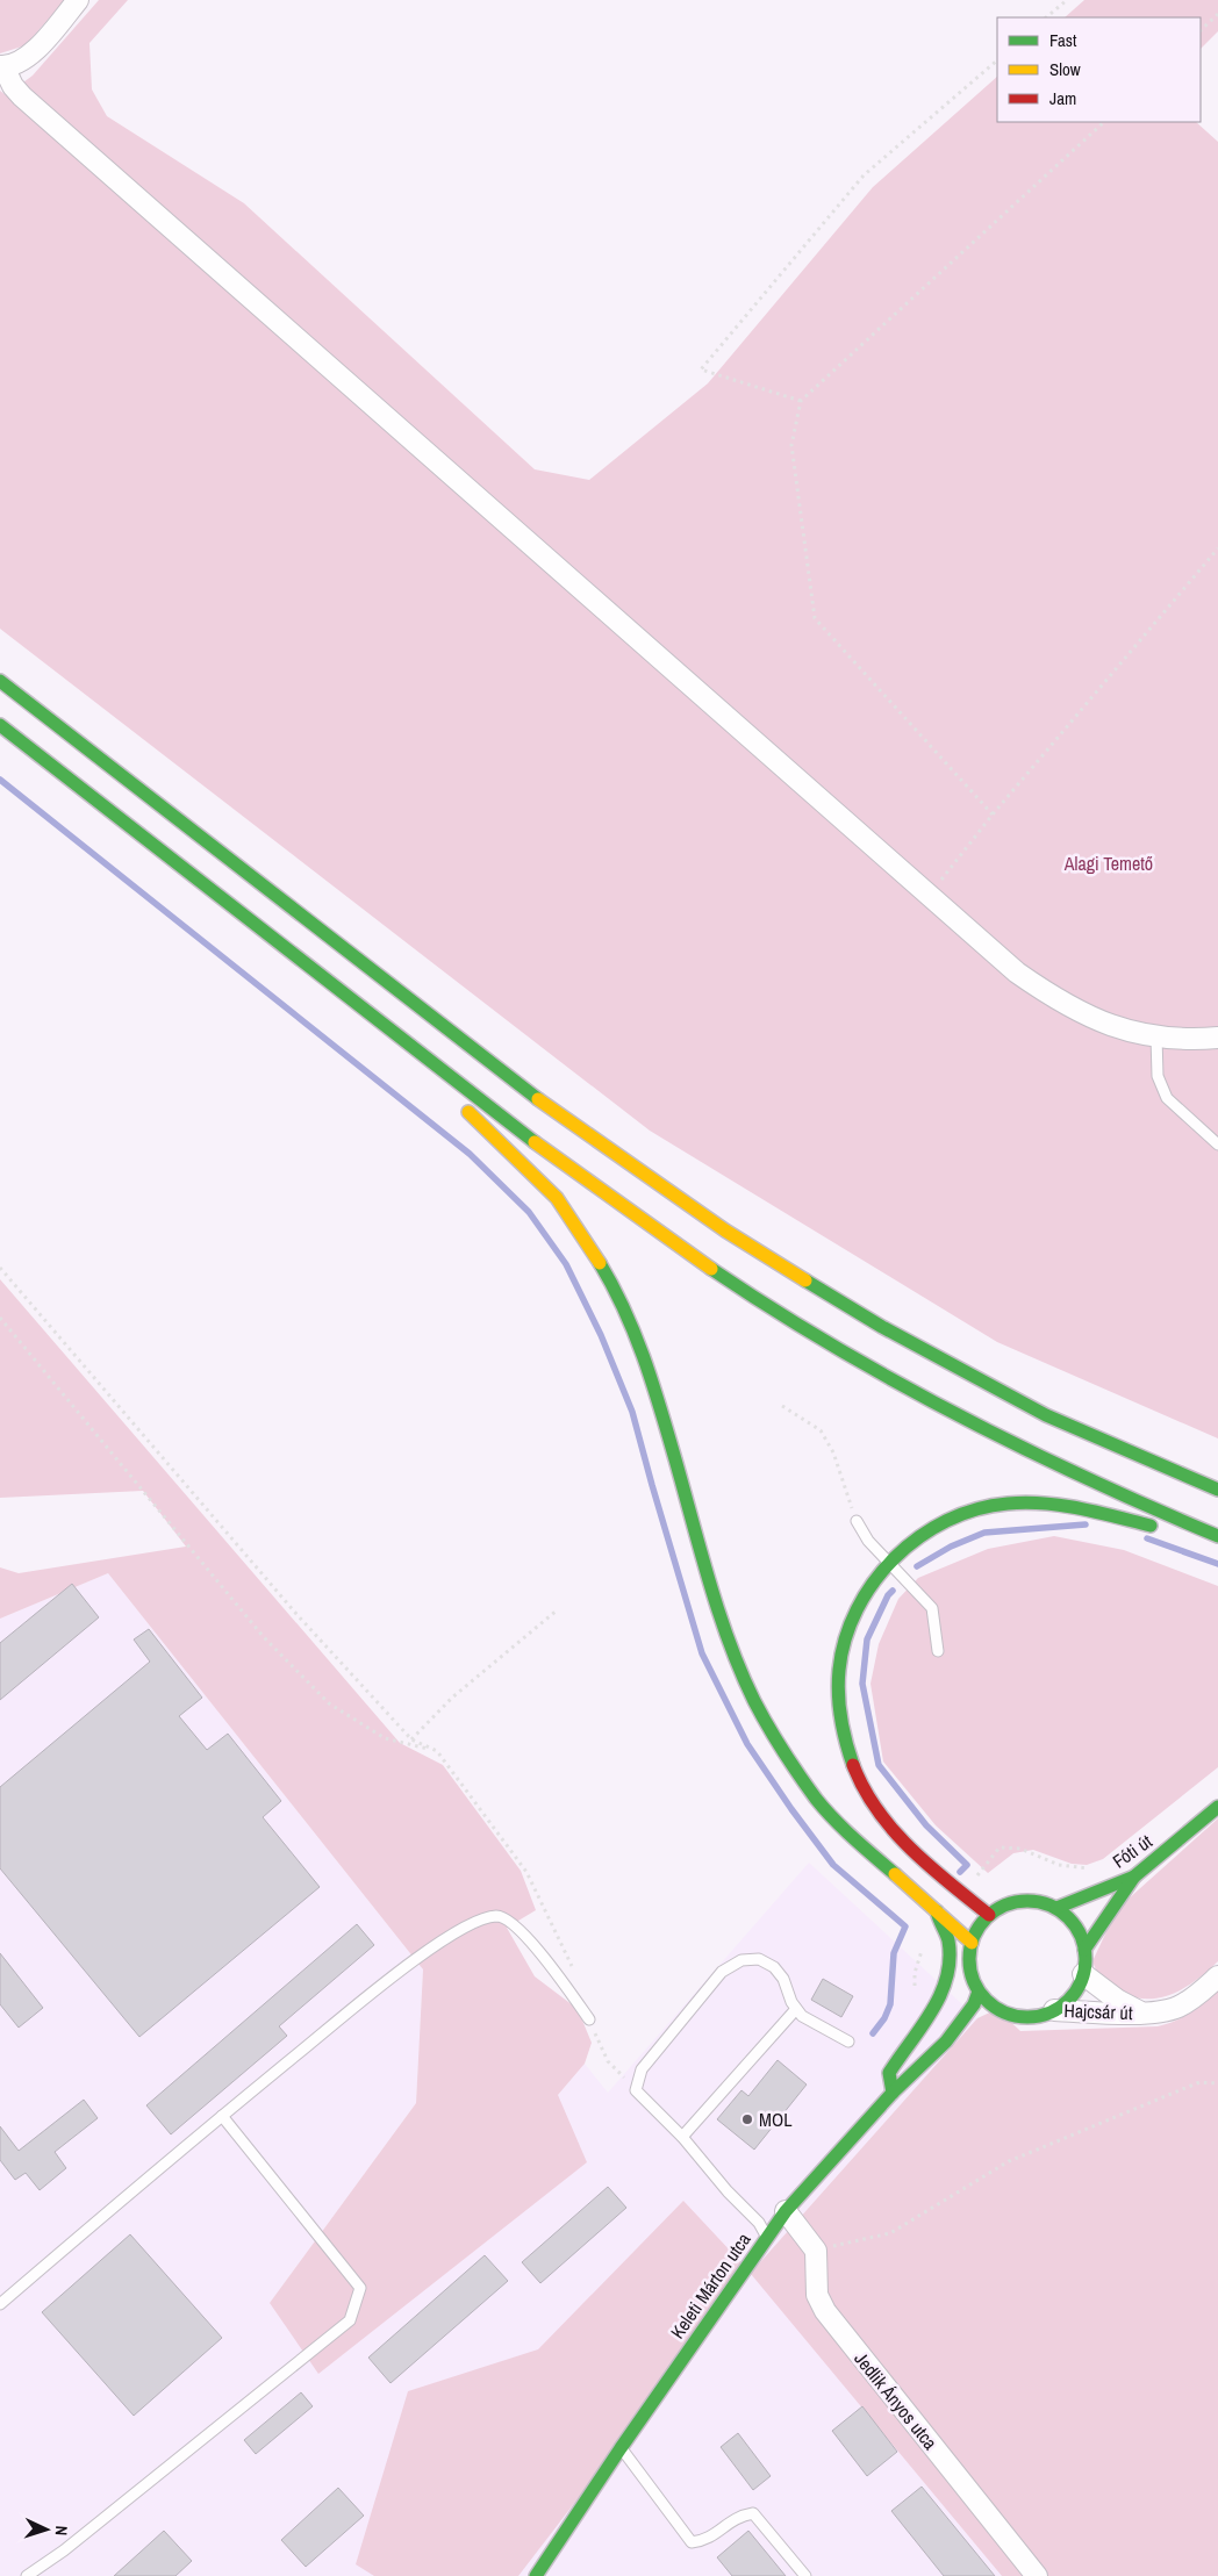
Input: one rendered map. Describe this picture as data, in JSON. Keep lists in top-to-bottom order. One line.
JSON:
{"streets":{"main road":["Fóti út","Keleti Márton utca"],"street":["Hajcsár út","Jedlik Ányos utca"]},"crossings":[["Fóti út","Hajcsár út"],["Fóti út","Keleti Márton utca"],["Hajcsár út","Keleti Márton utca"]],"parks":["Alagi Temető"],"places":["MOL"],"legend":["Fast","Slow","Jam"],"north":"right"}
